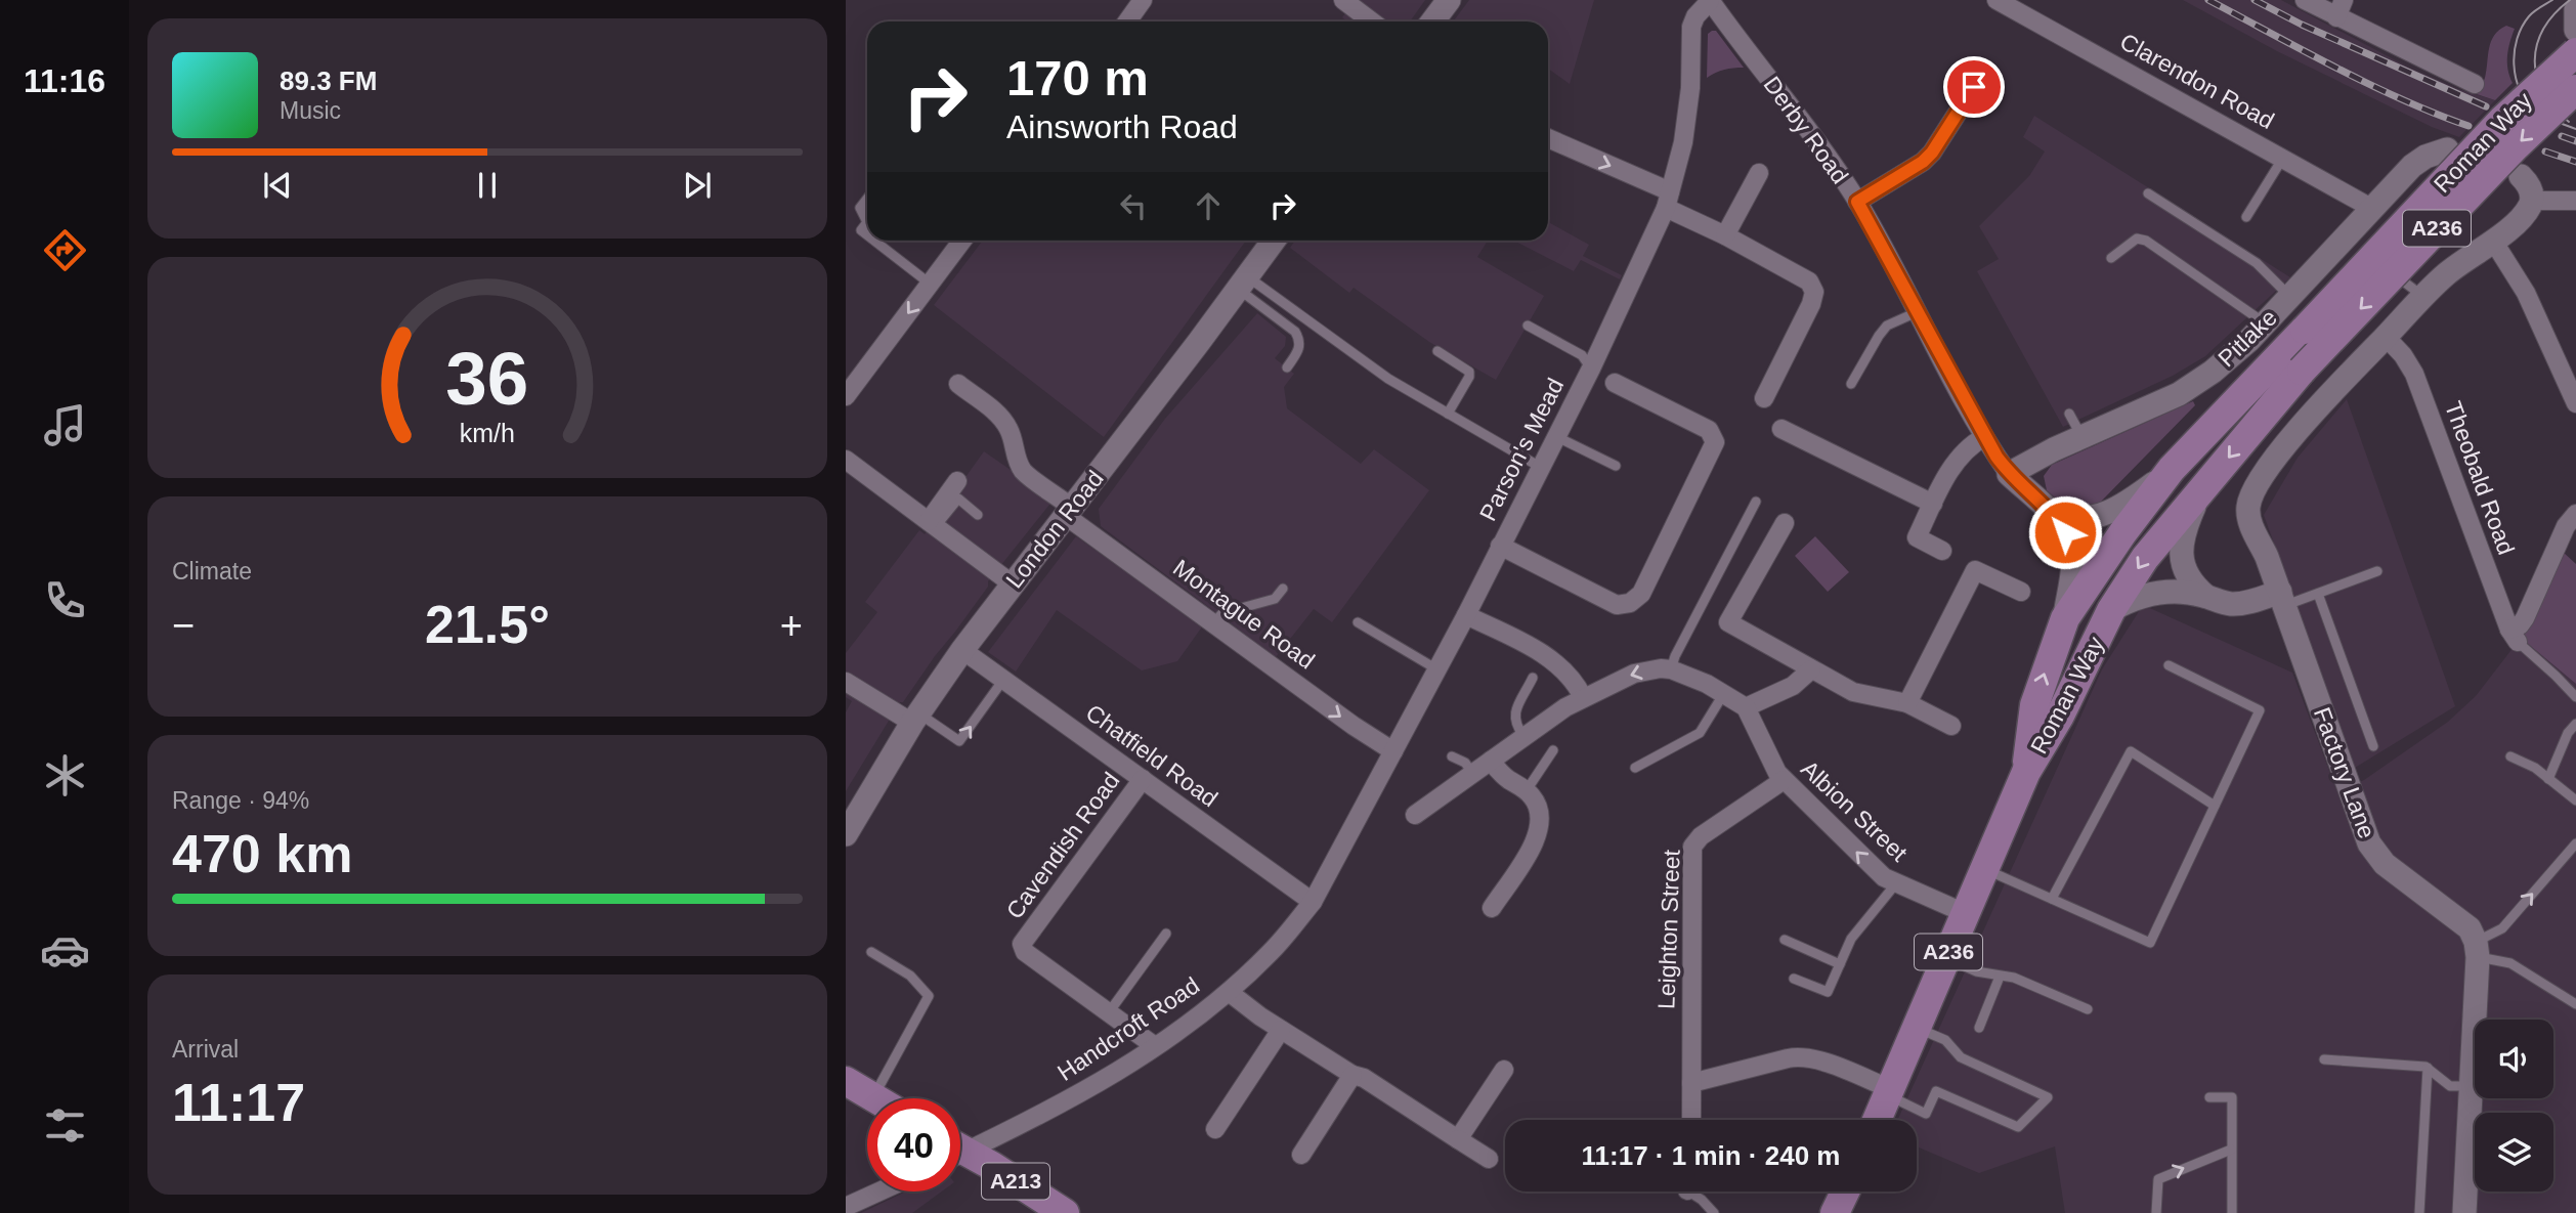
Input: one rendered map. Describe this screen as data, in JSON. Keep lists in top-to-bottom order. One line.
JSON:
{"streets":{"main road":["Roman Way","A236","A213"],"street":["Clarendon Road","Derby Road","Pitlake","Parson's Mead","Theobald Road","London Road","Montague Road","Chatfield Road","Factory Lane","Albion Street","Cavendish Road","Leighton Street","Handcroft Road"]},"crossings":[["Clarendon Road","Pitlake"],["Derby Road","Roman Way"],["Derby Road","Pitlake"],["Derby Road","Parson's Mead"],["Roman Way","A236"],["A236","Albion Street"],["Parson's Mead","Montague Road"],["Parson's Mead","Chatfield Road"],["Parson's Mead","Handcroft Road"],["Theobald Road","Factory Lane"],["London Road","Montague Road"],["London Road","Chatfield Road"],["Chatfield Road","Cavendish Road"],["Chatfield Road","Handcroft Road"],["Albion Street","Leighton Street"],["Cavendish Road","Handcroft Road"]],"one_way":["Montague Road"],"page":{"tabs":"11:16","turn":["170 m","Ainsworth Road"],"song":["89.3 FM","Music"],"tile":["Climate",["Range · 94%","470 km"],["Arrival","11:17"]],"heat":["−","21.5°","+"],"limit":"40","trip":"11:17 · 1 min · 240 m","gauge":["36","km/h"]}}
